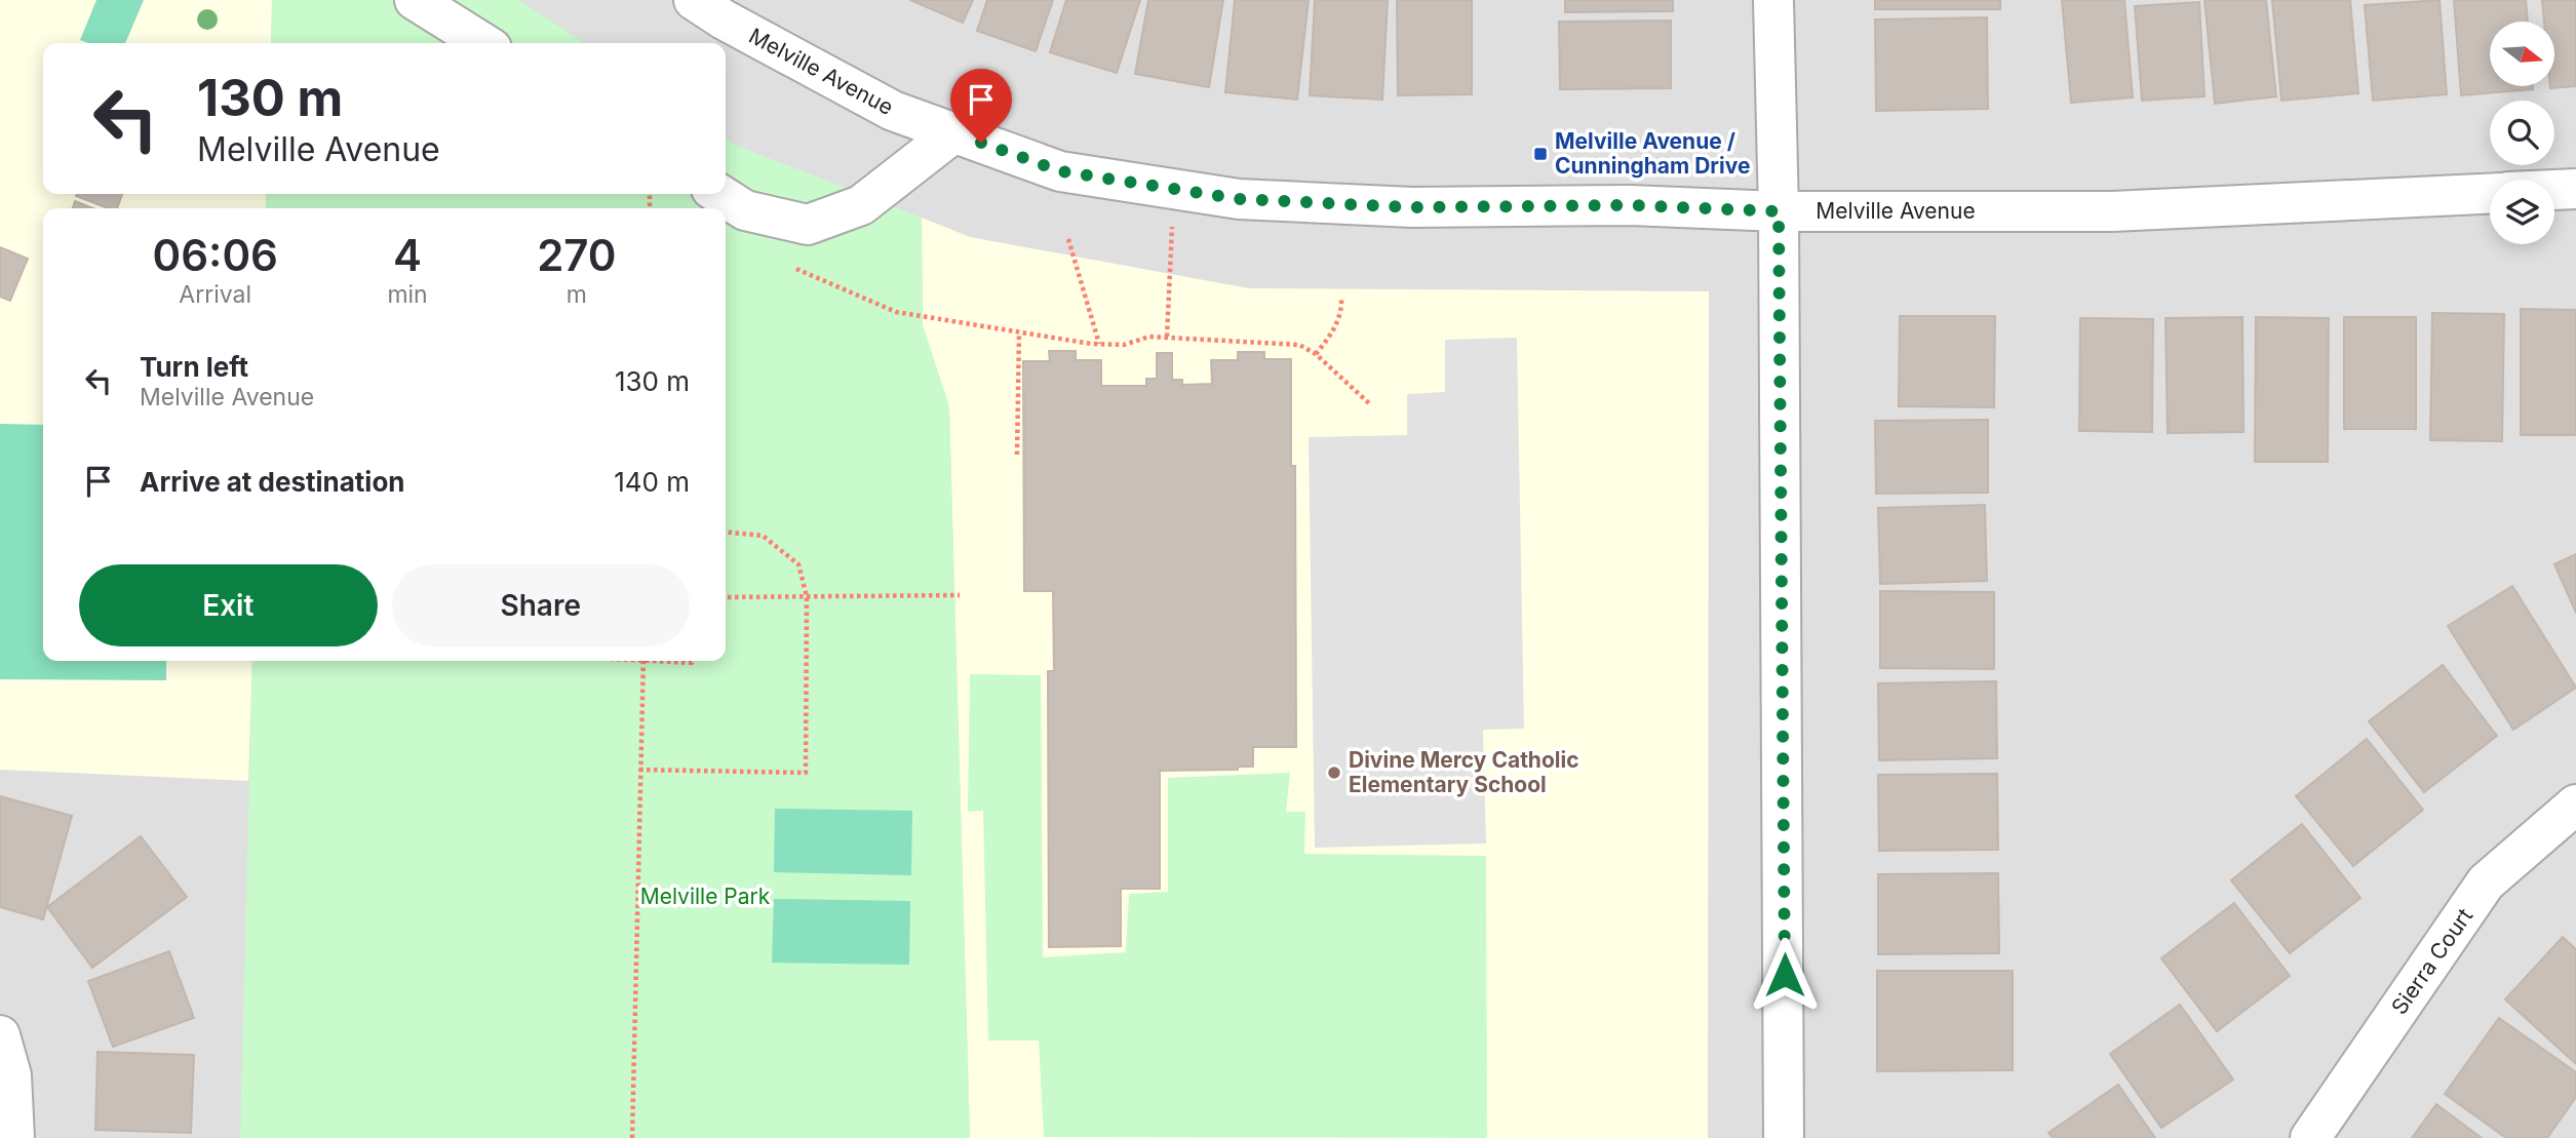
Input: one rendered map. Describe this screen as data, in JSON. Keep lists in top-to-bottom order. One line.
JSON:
{"streets":{"street":["Melville Avenue","Sierra Court"]},"parks":["Melville Park"],"places":{"transit":["Melville Avenue / Cunningham Drive"],"other":["Divine Mercy Catholic Elementary School"]},"north":"right","page":{"turn":["130 m","Melville Avenue"],"eta":["06:06","Arrival","4","min","270","m"],"list":[{"name":"Turn left","note":"Melville Avenue","value":"130 m"},{"name":"Arrive at destination","value":"140 m"}],"buttons":["Exit","Share"]}}
